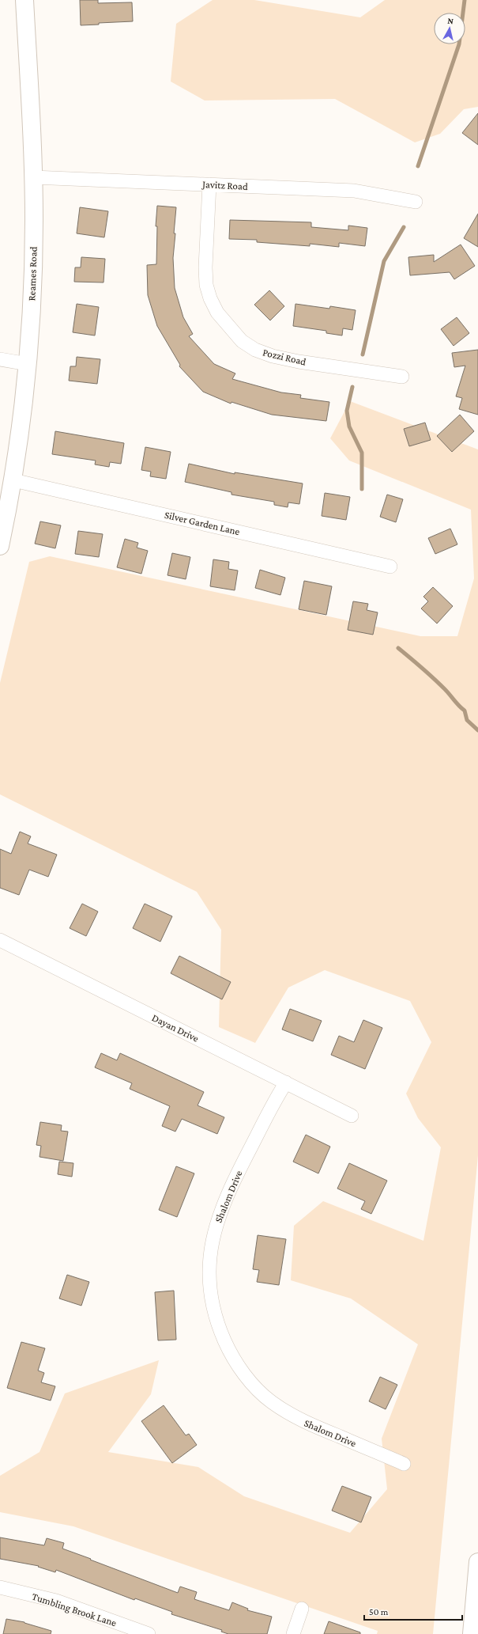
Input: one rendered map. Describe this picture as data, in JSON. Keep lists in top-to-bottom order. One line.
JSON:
{"streets":{"main road":["Reames Road"],"street":["Javitz Road","Pozzi Road","Silver Garden Lane","Dayan Drive","Shalom Drive","Tumbling Brook Lane"]},"crossings":[["Javitz Road","Reames Road"],["Javitz Road","Pozzi Road"],["Reames Road","Silver Garden Lane"],["Dayan Drive","Shalom Drive"]],"scale_bar":"50 m","north":"top"}
